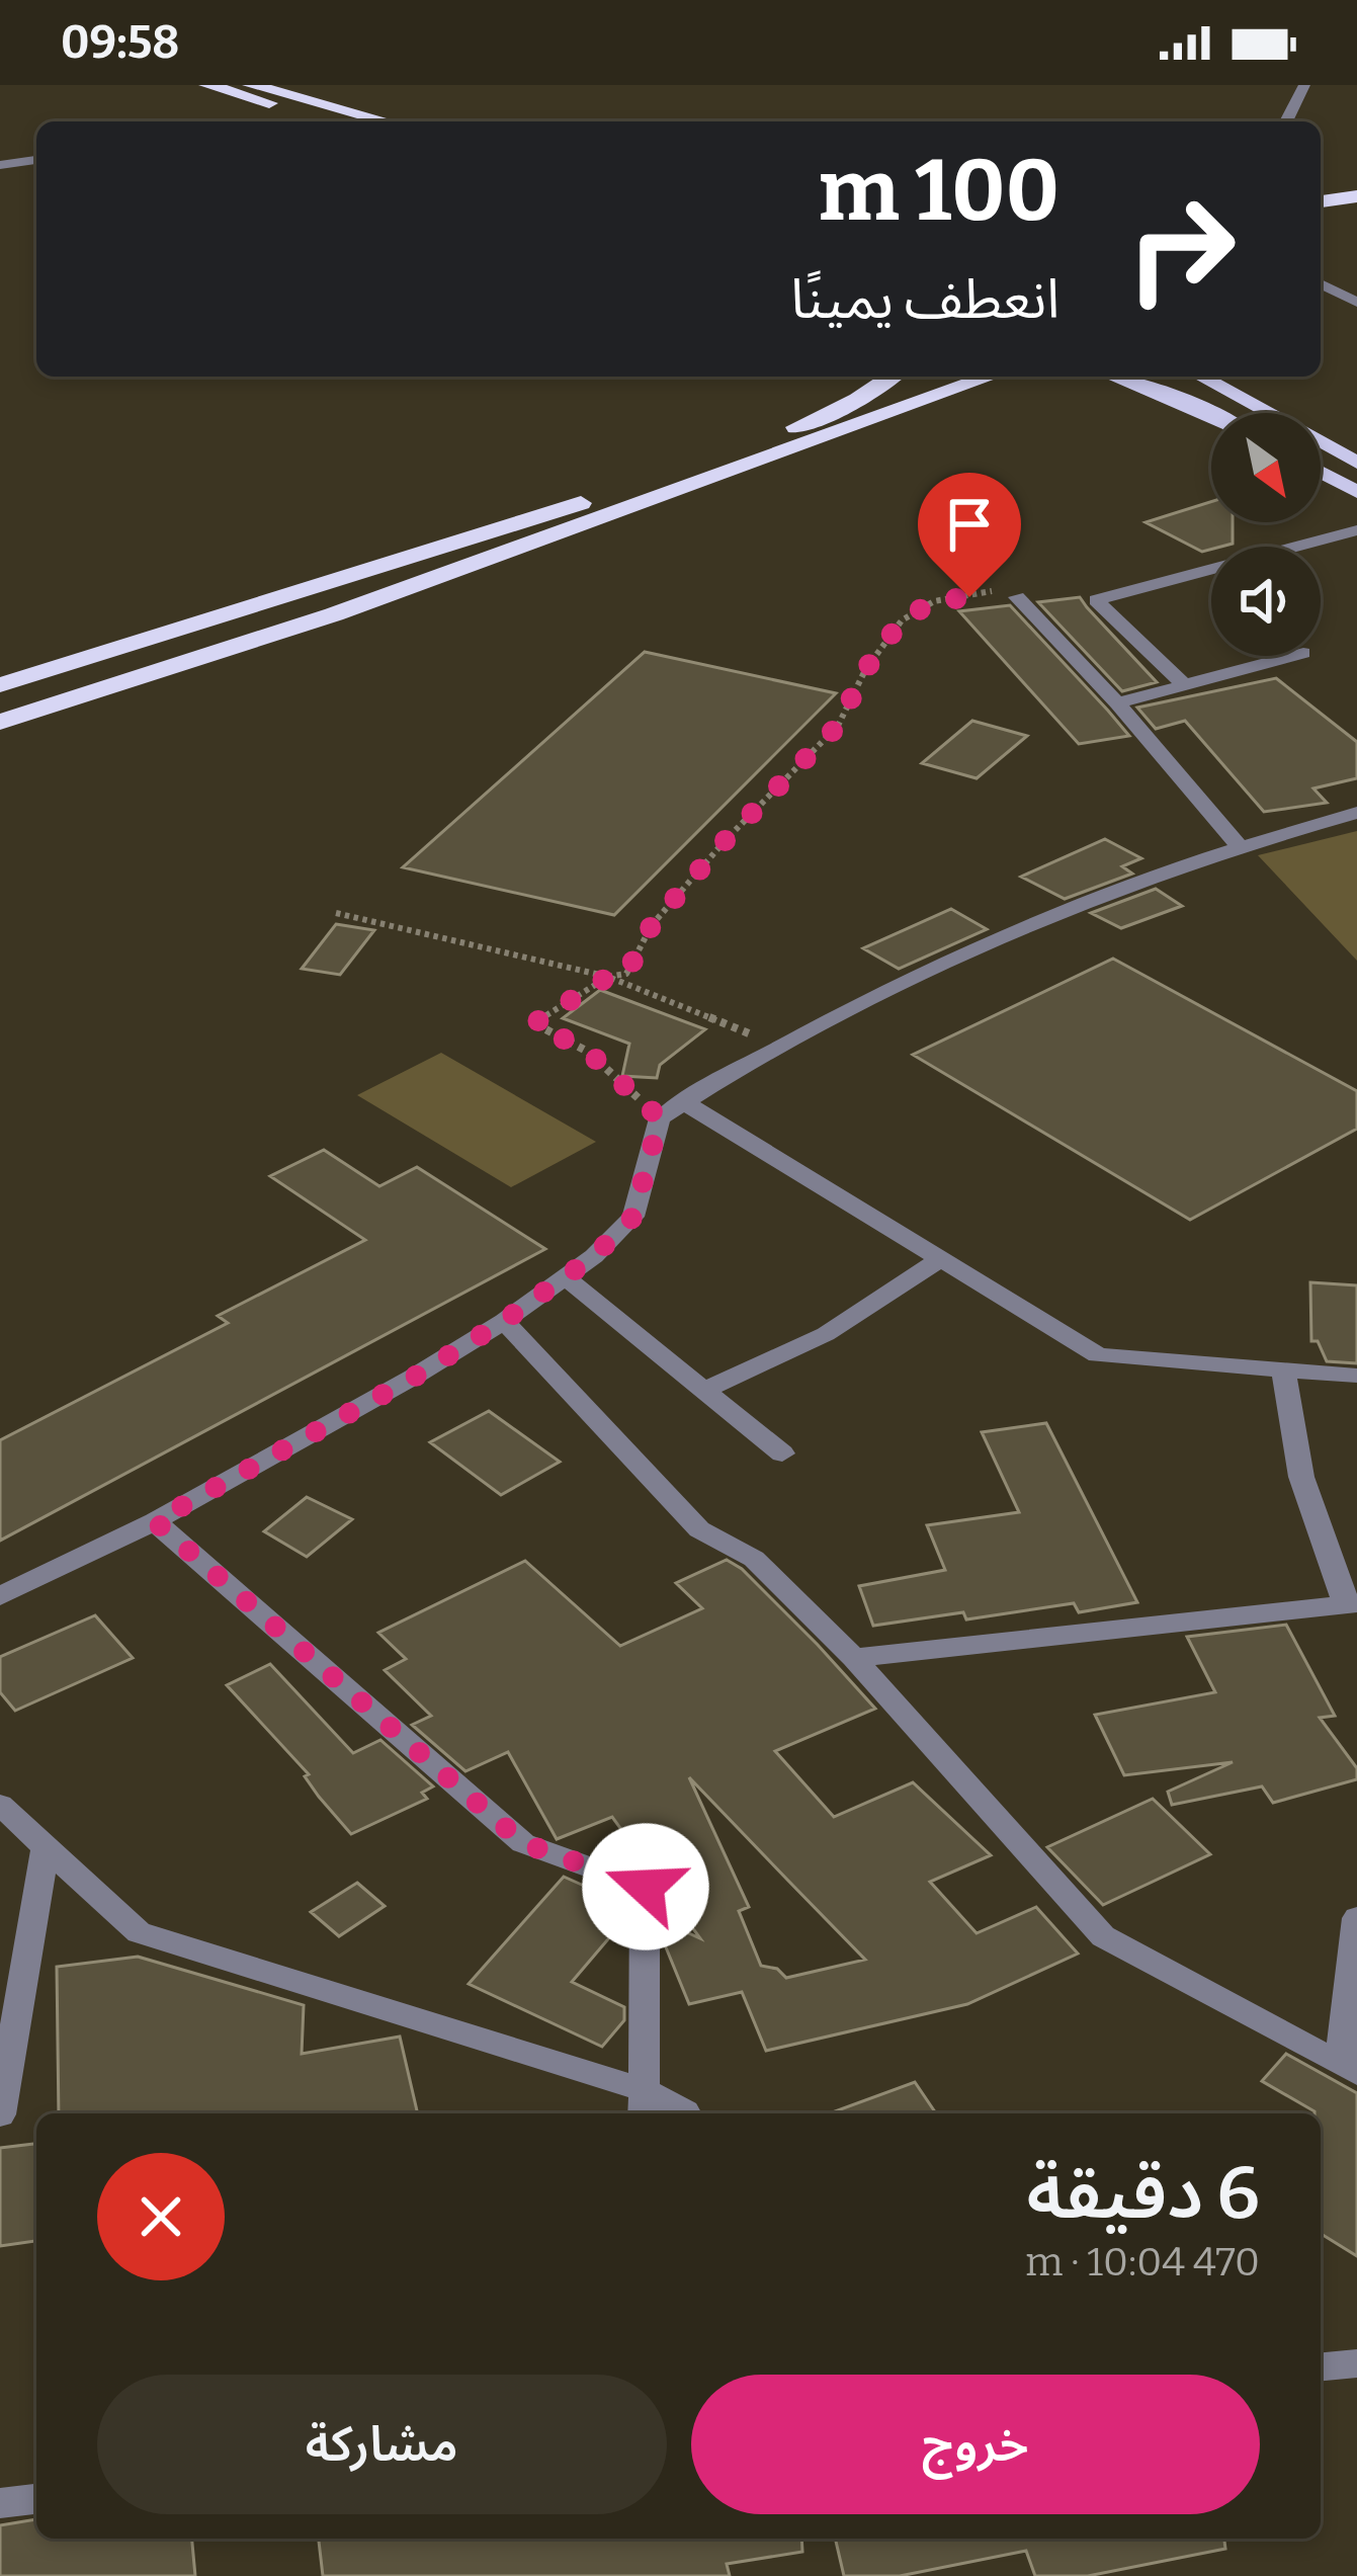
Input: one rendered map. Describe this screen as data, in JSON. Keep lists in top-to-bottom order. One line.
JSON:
{"north":"bottom right","page":{"status":"09:58","turn":["100 m","انعطف يمينًا"],"heading":["6 دقيقة","470 m · 10:04"],"buttons":["خروج","مشاركة"]}}
